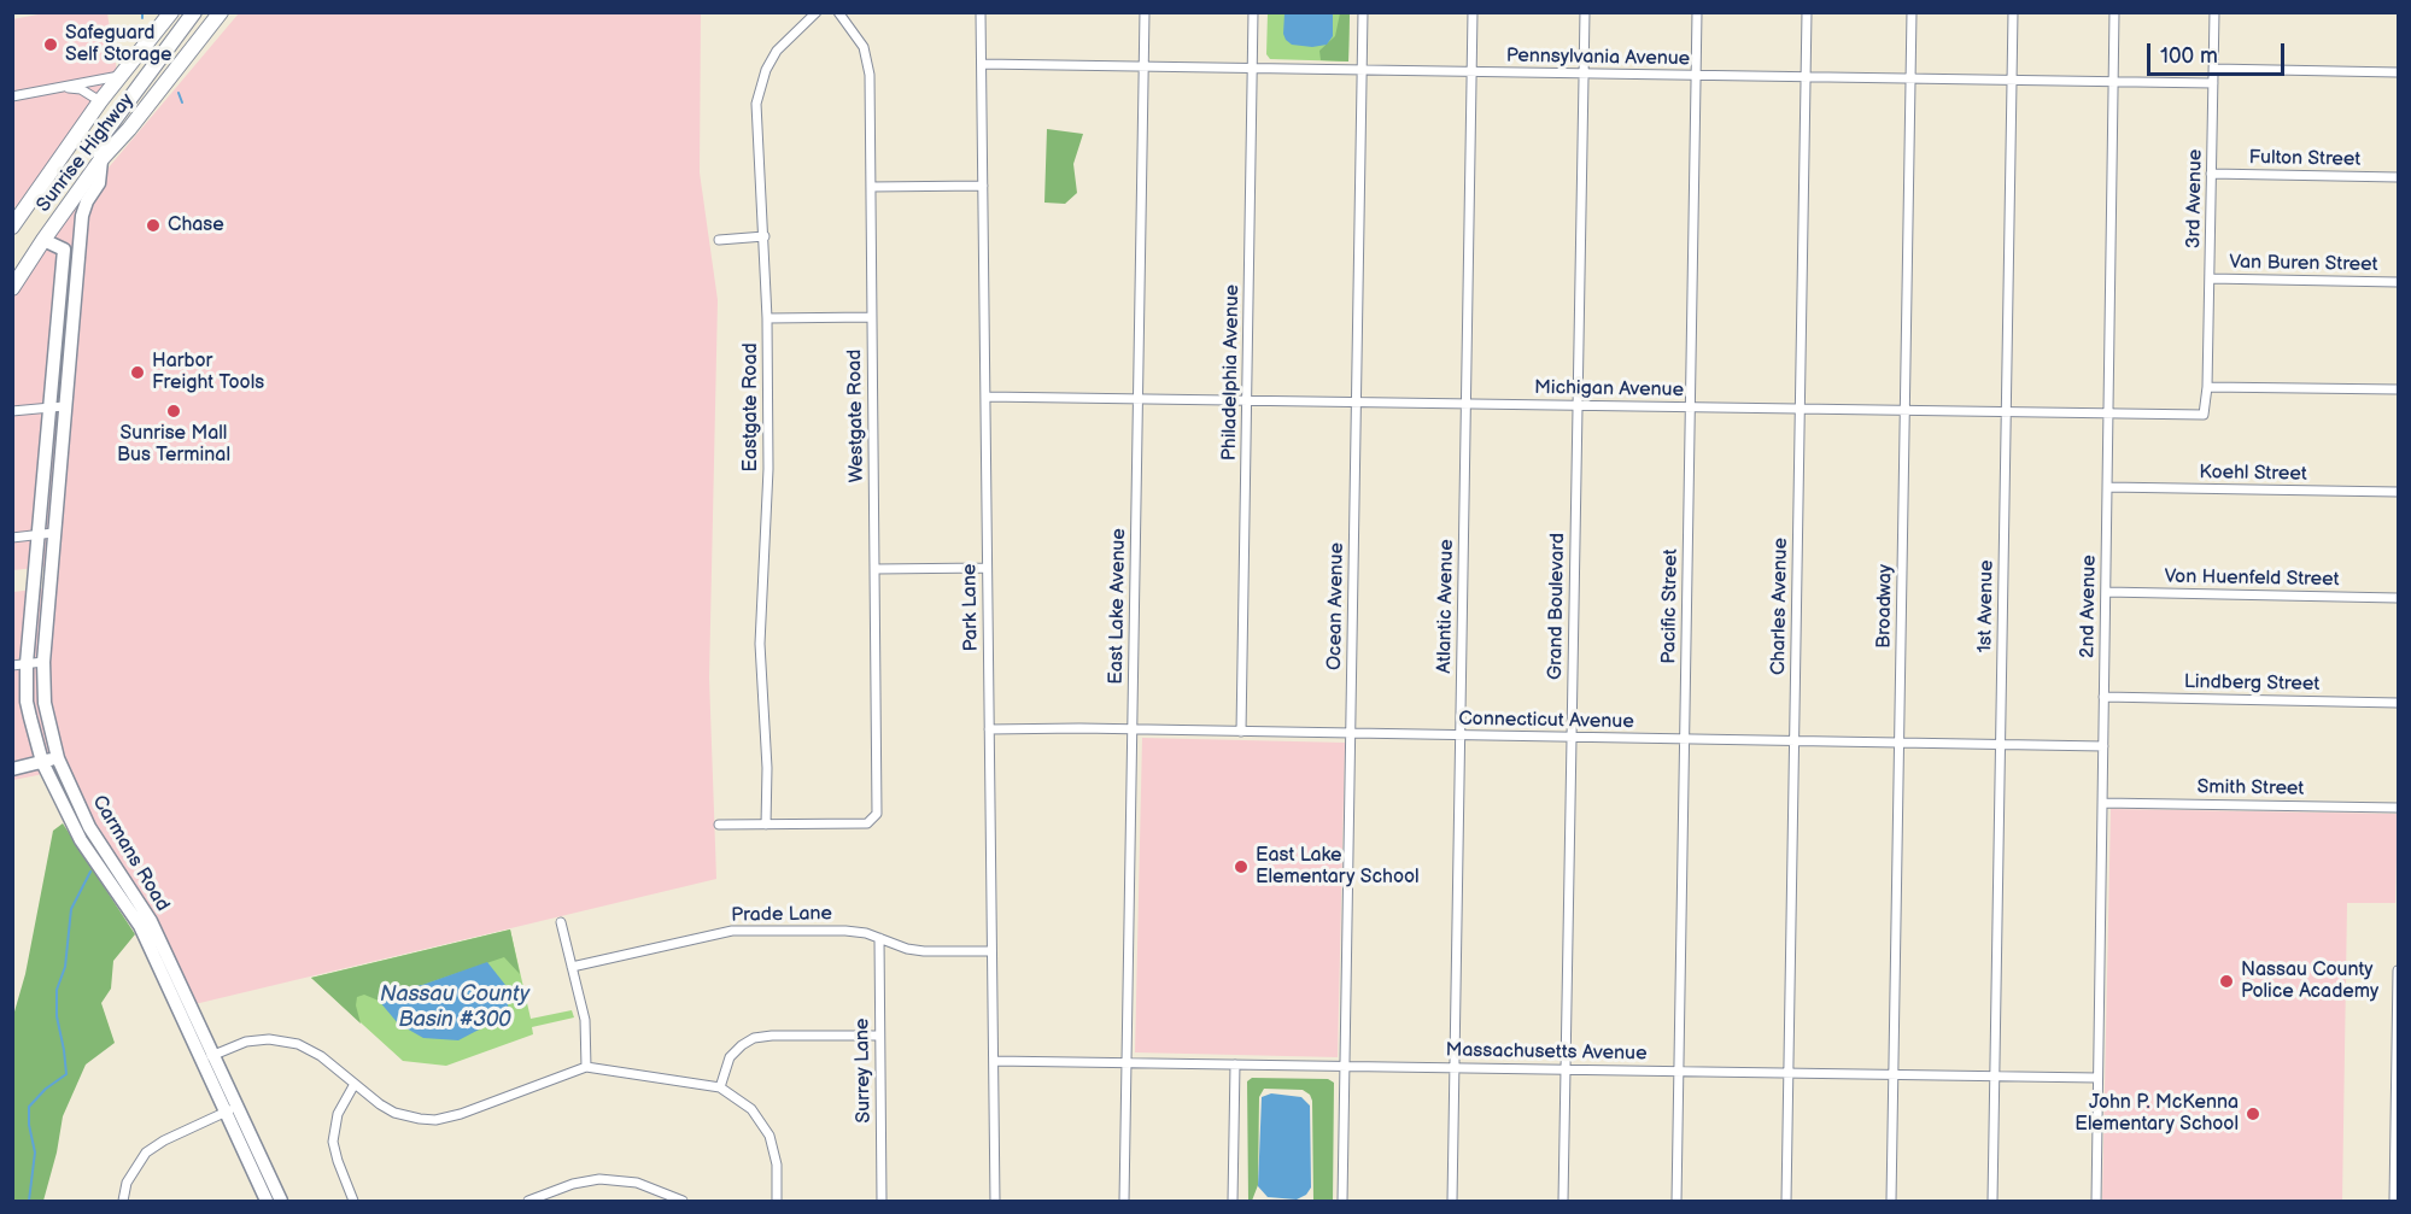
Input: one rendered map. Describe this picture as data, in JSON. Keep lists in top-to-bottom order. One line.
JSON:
{"streets":{"highway":["Sunrise Highway"],"street":["Pennsylvania Avenue","Fulton Street","3rd Avenue","Van Buren Street","Philadelphia Avenue","Michigan Avenue","Eastgate Road","Westgate Road","Koehl Street","Von Huenfeld Street","East Lake Avenue","Ocean Avenue","Atlantic Avenue","Grand Boulevard","Pacific Street","Charles Avenue","Broadway","1st Avenue","2nd Avenue","Park Lane","Lindberg Street","Connecticut Avenue","Smith Street","Carmans Road","Prade Lane","Massachusetts Avenue","Surrey Lane"]},"crossings":[["Pennsylvania Avenue","3rd Avenue"],["Pennsylvania Avenue","Philadelphia Avenue"],["Pennsylvania Avenue","East Lake Avenue"],["Pennsylvania Avenue","Ocean Avenue"],["Pennsylvania Avenue","Atlantic Avenue"],["Pennsylvania Avenue","Grand Boulevard"],["Pennsylvania Avenue","Pacific Street"],["Pennsylvania Avenue","Charles Avenue"],["Pennsylvania Avenue","Broadway"],["Pennsylvania Avenue","1st Avenue"],["Pennsylvania Avenue","2nd Avenue"],["Pennsylvania Avenue","Park Lane"],["Sunrise Highway","Carmans Road"],["Fulton Street","3rd Avenue"],["3rd Avenue","Van Buren Street"],["3rd Avenue","Michigan Avenue"],["Philadelphia Avenue","Michigan Avenue"],["Philadelphia Avenue","Connecticut Avenue"],["Michigan Avenue","East Lake Avenue"],["Michigan Avenue","Ocean Avenue"],["Michigan Avenue","Atlantic Avenue"],["Michigan Avenue","Grand Boulevard"],["Michigan Avenue","Pacific Street"],["Michigan Avenue","Charles Avenue"],["Michigan Avenue","Broadway"],["Michigan Avenue","1st Avenue"],["Michigan Avenue","2nd Avenue"],["Michigan Avenue","Park Lane"],["Eastgate Road","Westgate Road"],["Koehl Street","2nd Avenue"],["Von Huenfeld Street","2nd Avenue"],["East Lake Avenue","Connecticut Avenue"],["East Lake Avenue","Massachusetts Avenue"],["Ocean Avenue","Connecticut Avenue"],["Ocean Avenue","Massachusetts Avenue"],["Atlantic Avenue","Connecticut Avenue"],["Atlantic Avenue","Massachusetts Avenue"],["Grand Boulevard","Connecticut Avenue"],["Grand Boulevard","Massachusetts Avenue"],["Pacific Street","Connecticut Avenue"],["Pacific Street","Massachusetts Avenue"],["Charles Avenue","Connecticut Avenue"],["Charles Avenue","Massachusetts Avenue"],["Broadway","Connecticut Avenue"],["Broadway","Massachusetts Avenue"],["1st Avenue","Connecticut Avenue"],["1st Avenue","Massachusetts Avenue"],["2nd Avenue","Lindberg Street"],["2nd Avenue","Connecticut Avenue"],["2nd Avenue","Smith Street"],["2nd Avenue","Massachusetts Avenue"],["Park Lane","Connecticut Avenue"],["Park Lane","Prade Lane"],["Park Lane","Massachusetts Avenue"],["Prade Lane","Surrey Lane"]],"water":["Nassau County Basin #300"],"places":["Safeguard Self Storage","Chase","Harbor Freight Tools","Sunrise Mall Bus Terminal","East Lake Elementary School","Nassau County Police Academy","John P. McKenna Elementary School"],"scale_bar":"100 m"}
